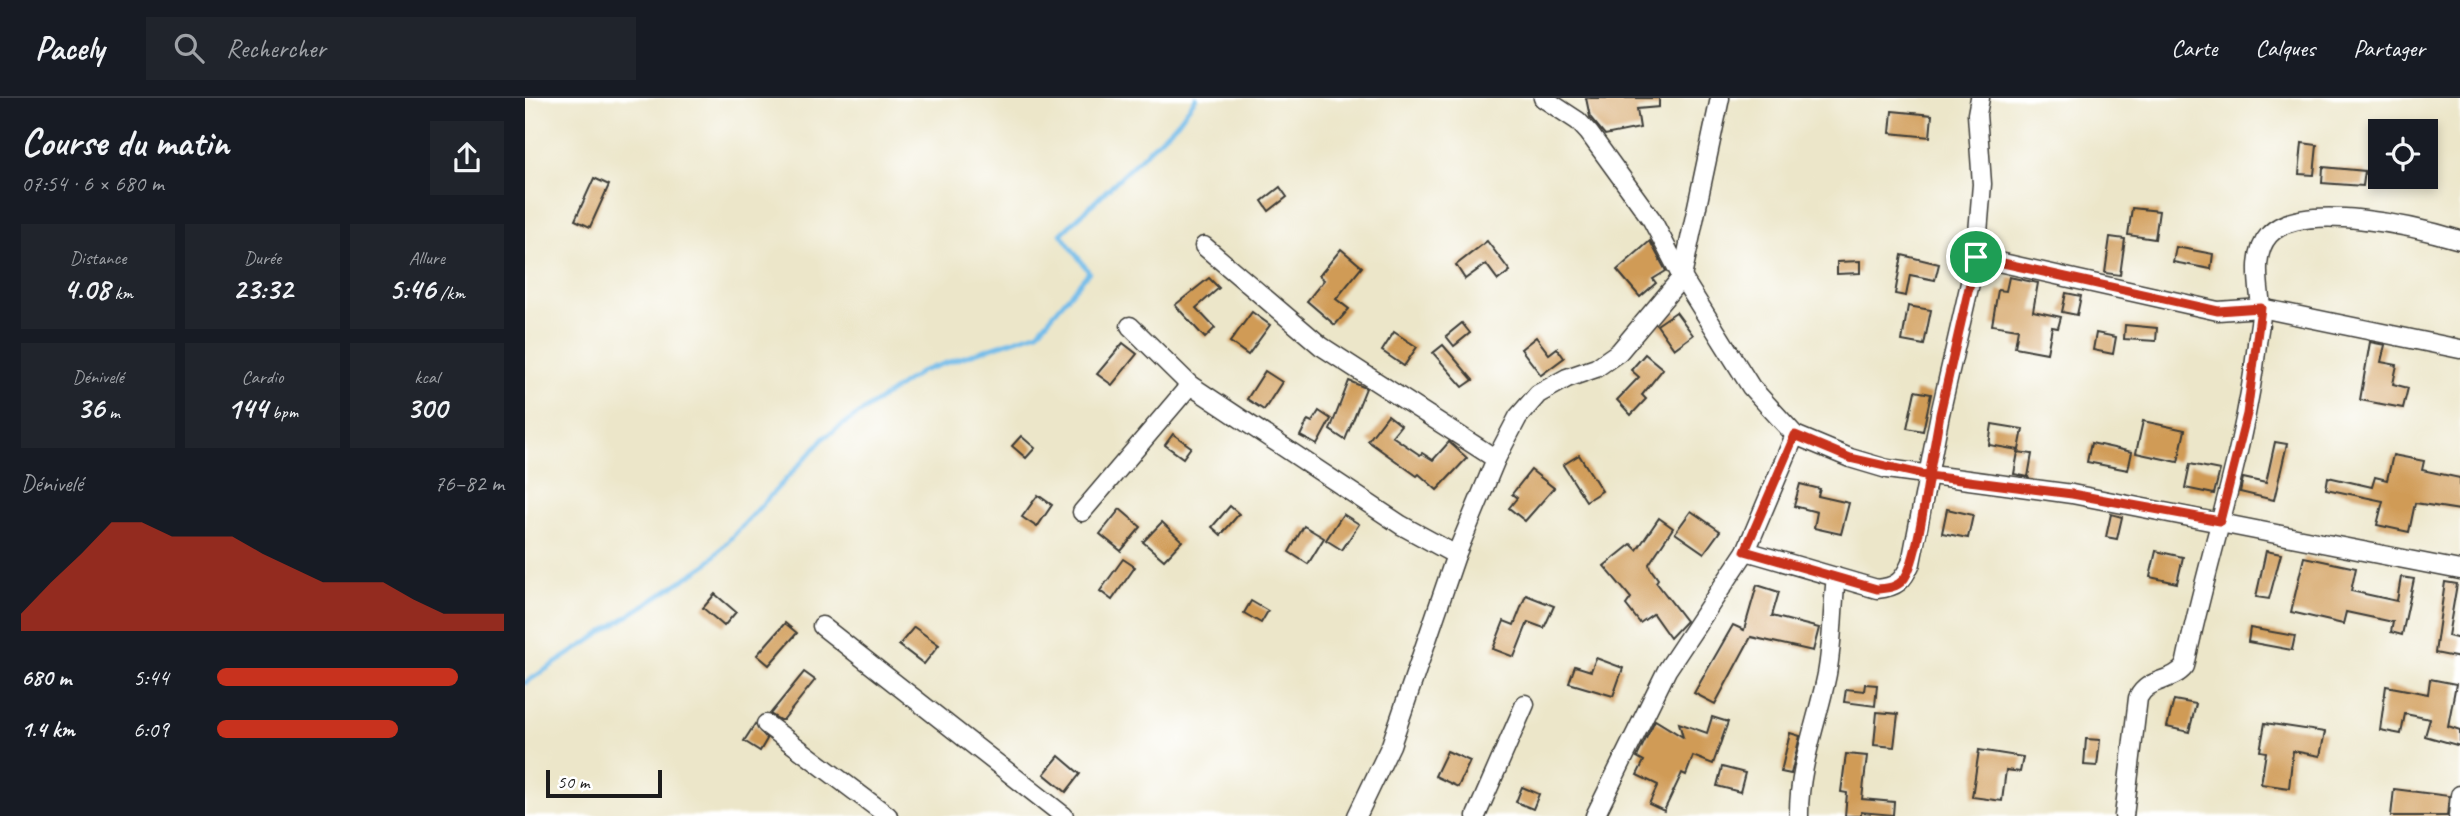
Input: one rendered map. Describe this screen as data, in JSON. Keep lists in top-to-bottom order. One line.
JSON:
{"scale_bar":"50 m","page":{"header":"Pacely","search":"Rechercher","nav":["Carte","Calques","Partager"],"heading":["Course du matin","07:54 · 6 × 680 m"],"stats":[["Distance","4.08 km"],["Durée","23:32"],["Allure","5:46 /km"],["Dénivelé","36 m"],["Cardio","144 bpm"],["kcal","300"]],"chart":["Dénivelé","76–82 m"],"list":[{"name":"680 m","note":"5:44"},{"name":"1.4 km","note":"6:09"}],"scale":"50 m"}}
